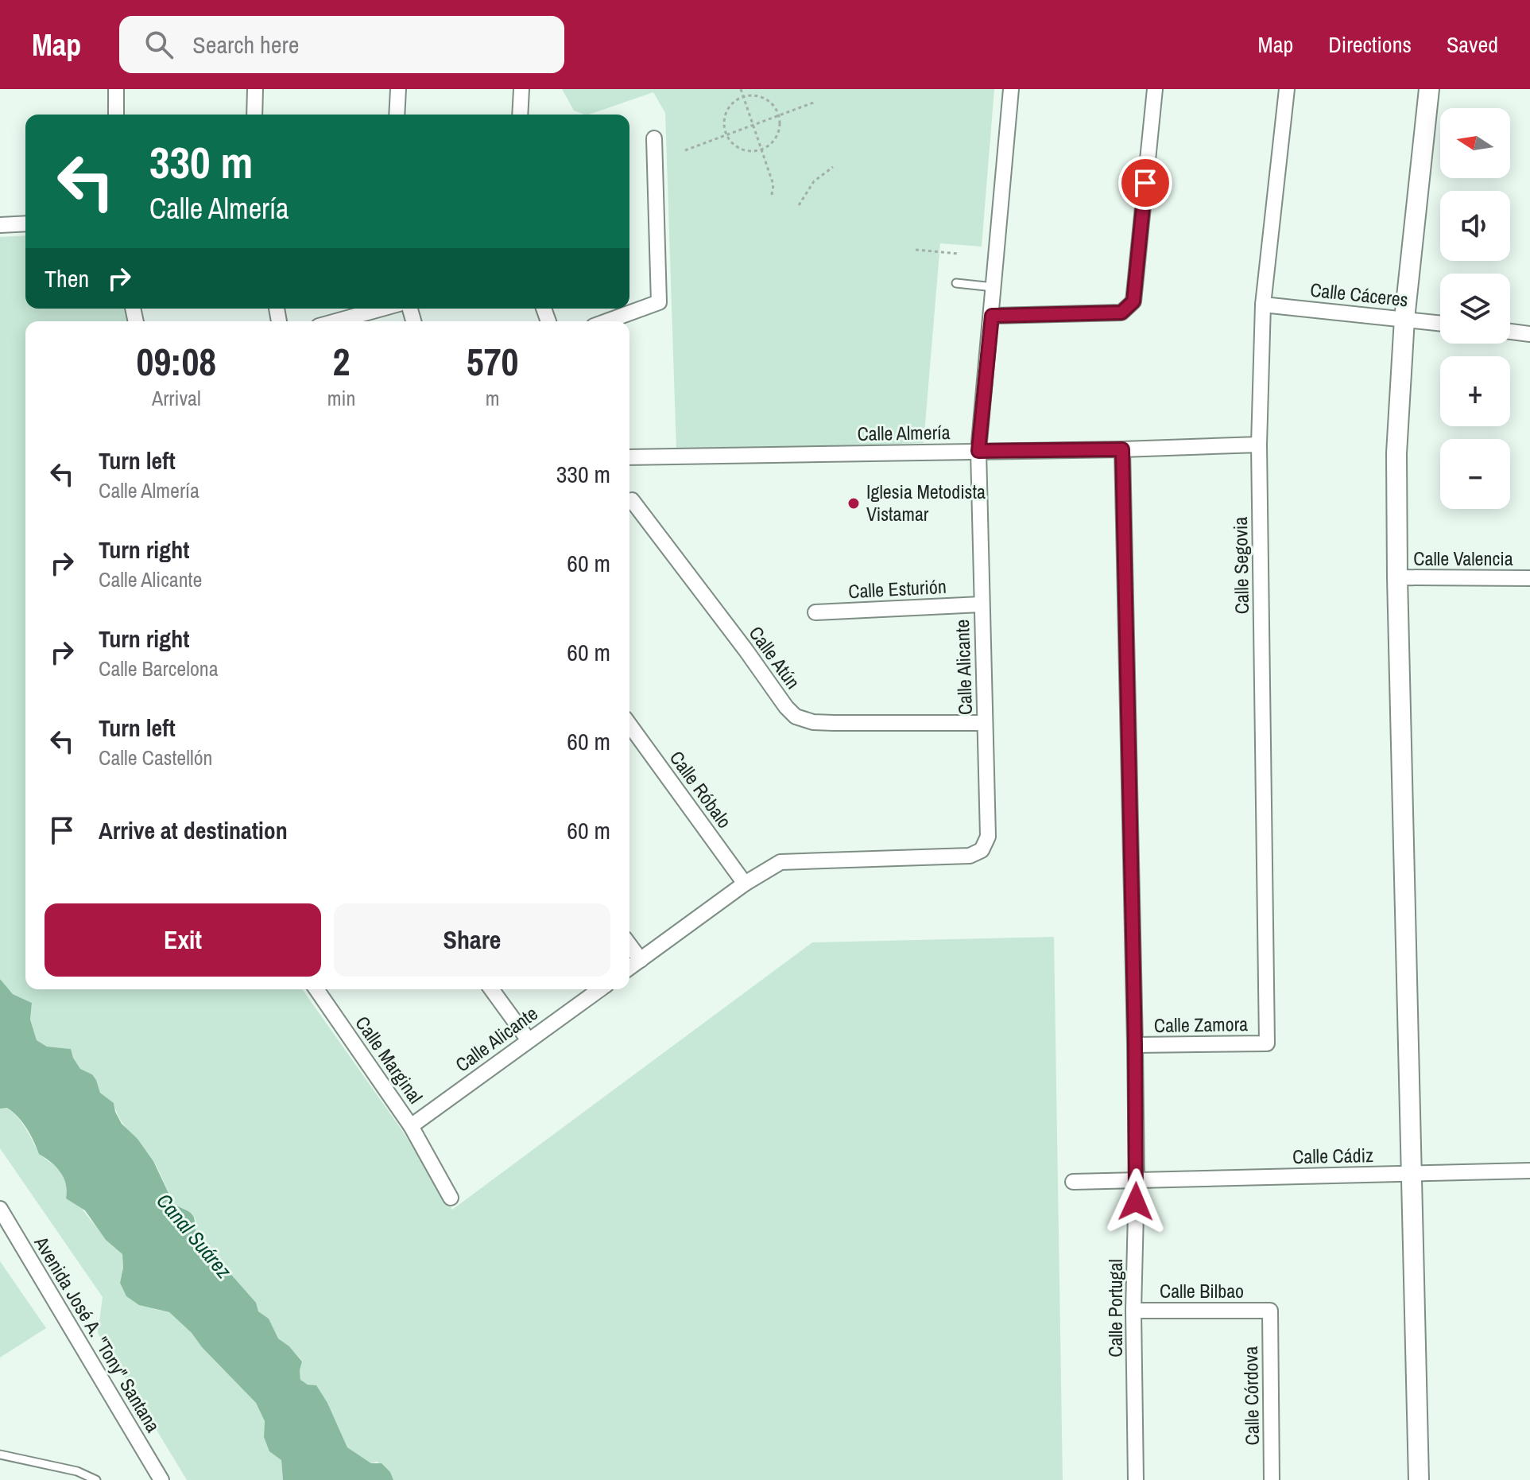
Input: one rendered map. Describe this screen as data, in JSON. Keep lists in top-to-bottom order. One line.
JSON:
{"streets":{"street":["Calle Cáceres","Calle Almería","Calle Valencia","Calle Segovia","Calle Esturión","Calle Atún","Calle Alicante","Calle Róbalo","Calle Zamora","Calle Marginal","Calle Cádiz","Calle Bilbao","Calle Portugal","Avenida José A. \"Tony\" Santana","Calle Córdova"]},"crossings":[["Calle Cáceres","Calle Segovia"],["Calle Almería","Calle Segovia"],["Calle Almería","Calle Alicante"],["Calle Almería","Calle Portugal"],["Calle Segovia","Calle Zamora"],["Calle Esturión","Calle Alicante"],["Calle Atún","Calle Alicante"],["Calle Alicante","Calle Róbalo"],["Calle Alicante","Calle Marginal"],["Calle Zamora","Calle Portugal"],["Calle Cádiz","Calle Portugal"],["Calle Bilbao","Calle Portugal"],["Calle Bilbao","Calle Córdova"]],"water":["Canal Suárez"],"places":["Iglesia Metodista Vistamar"],"north":"left","page":{"header":"Map","search":"Search here","nav":["Map","Directions","Saved"],"map_buttons":["+","−"],"turn":["330 m","Calle Almería"],"then":"Then","eta":["09:08","Arrival","2","min","570","m"],"list":[{"name":"Turn left","note":"Calle Almería","value":"330 m"},{"name":"Turn right","note":"Calle Alicante","value":"60 m"},{"name":"Turn right","note":"Calle Barcelona","value":"60 m"},{"name":"Turn left","note":"Calle Castellón","value":"60 m"},{"name":"Arrive at destination","value":"60 m"}],"buttons":["Exit","Share"]}}
